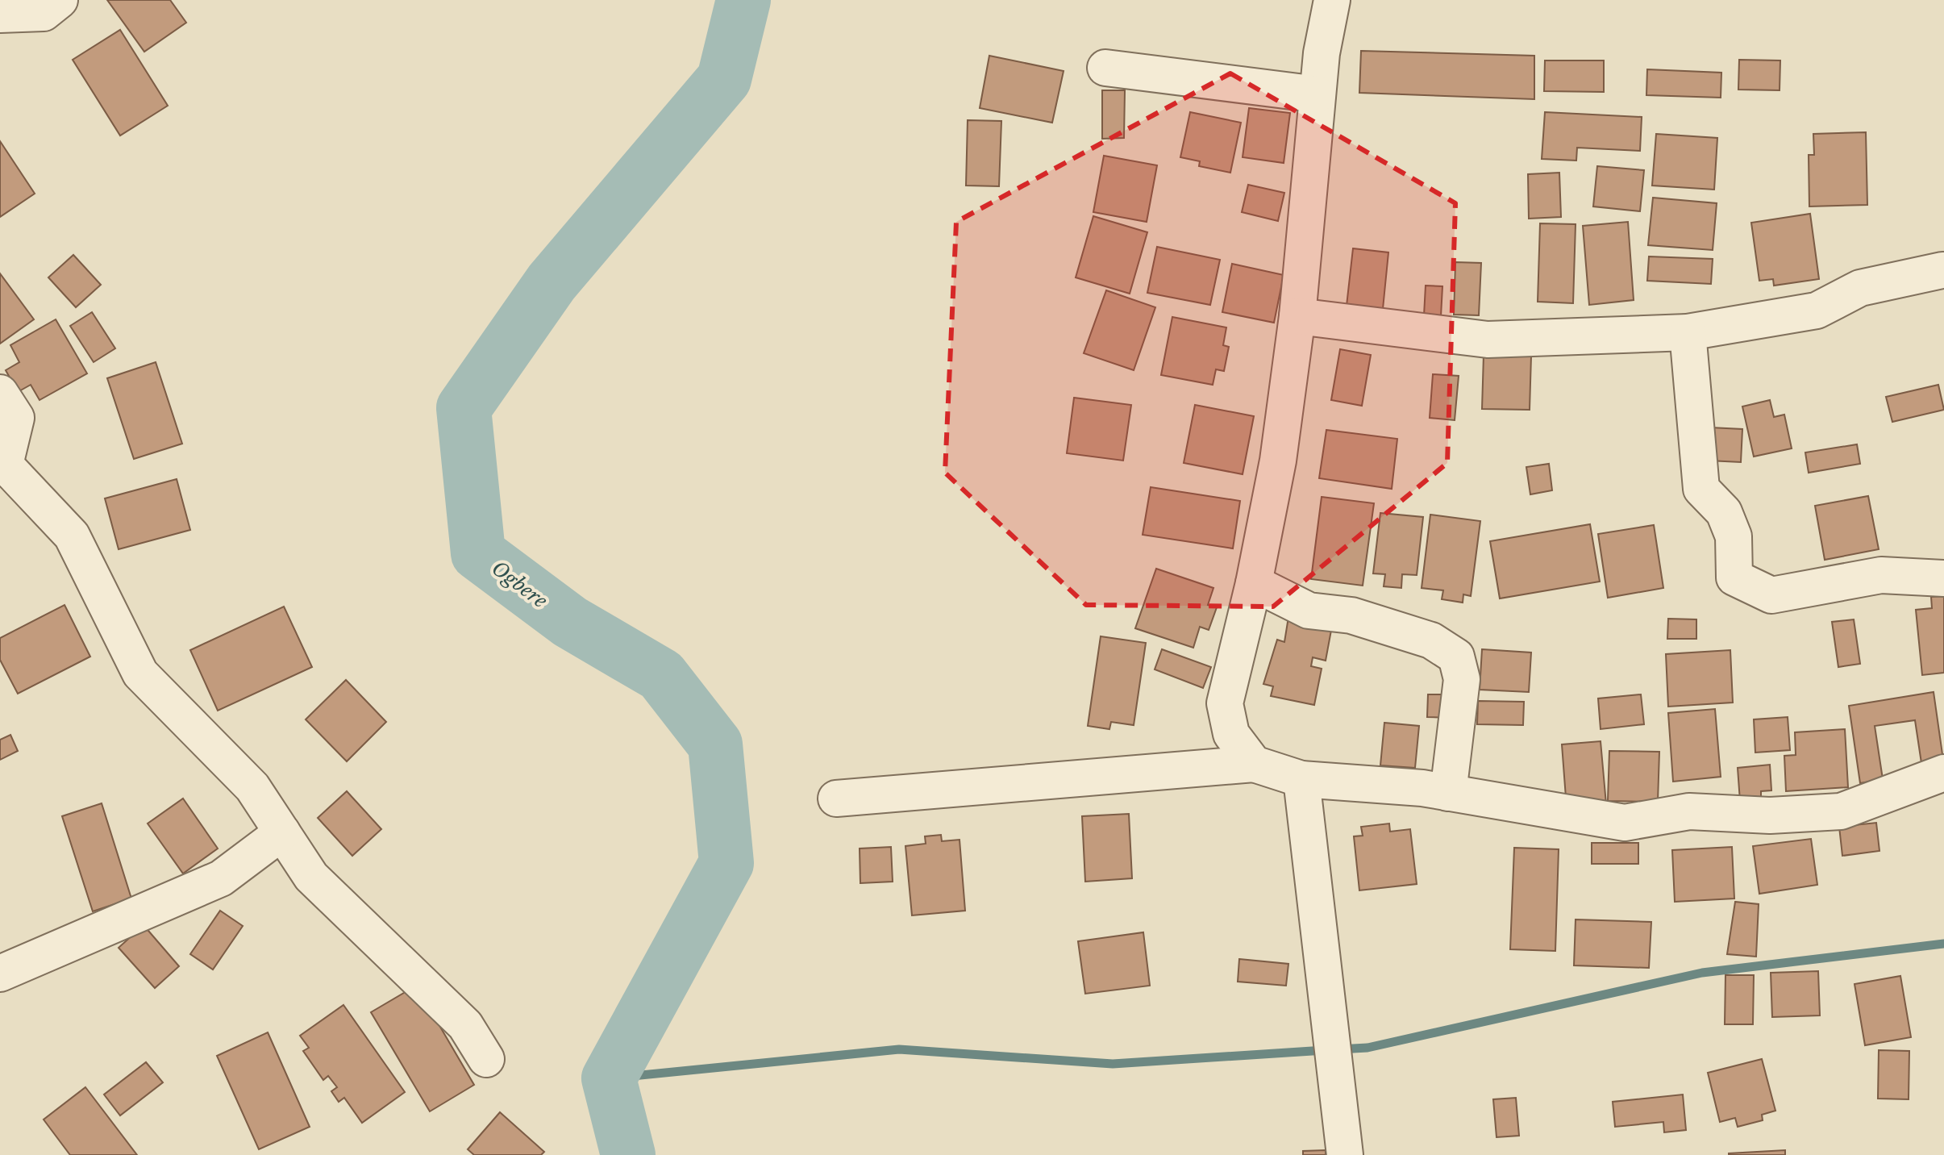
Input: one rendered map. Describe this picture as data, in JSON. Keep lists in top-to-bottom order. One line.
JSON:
{"water":["Ogbere"]}
